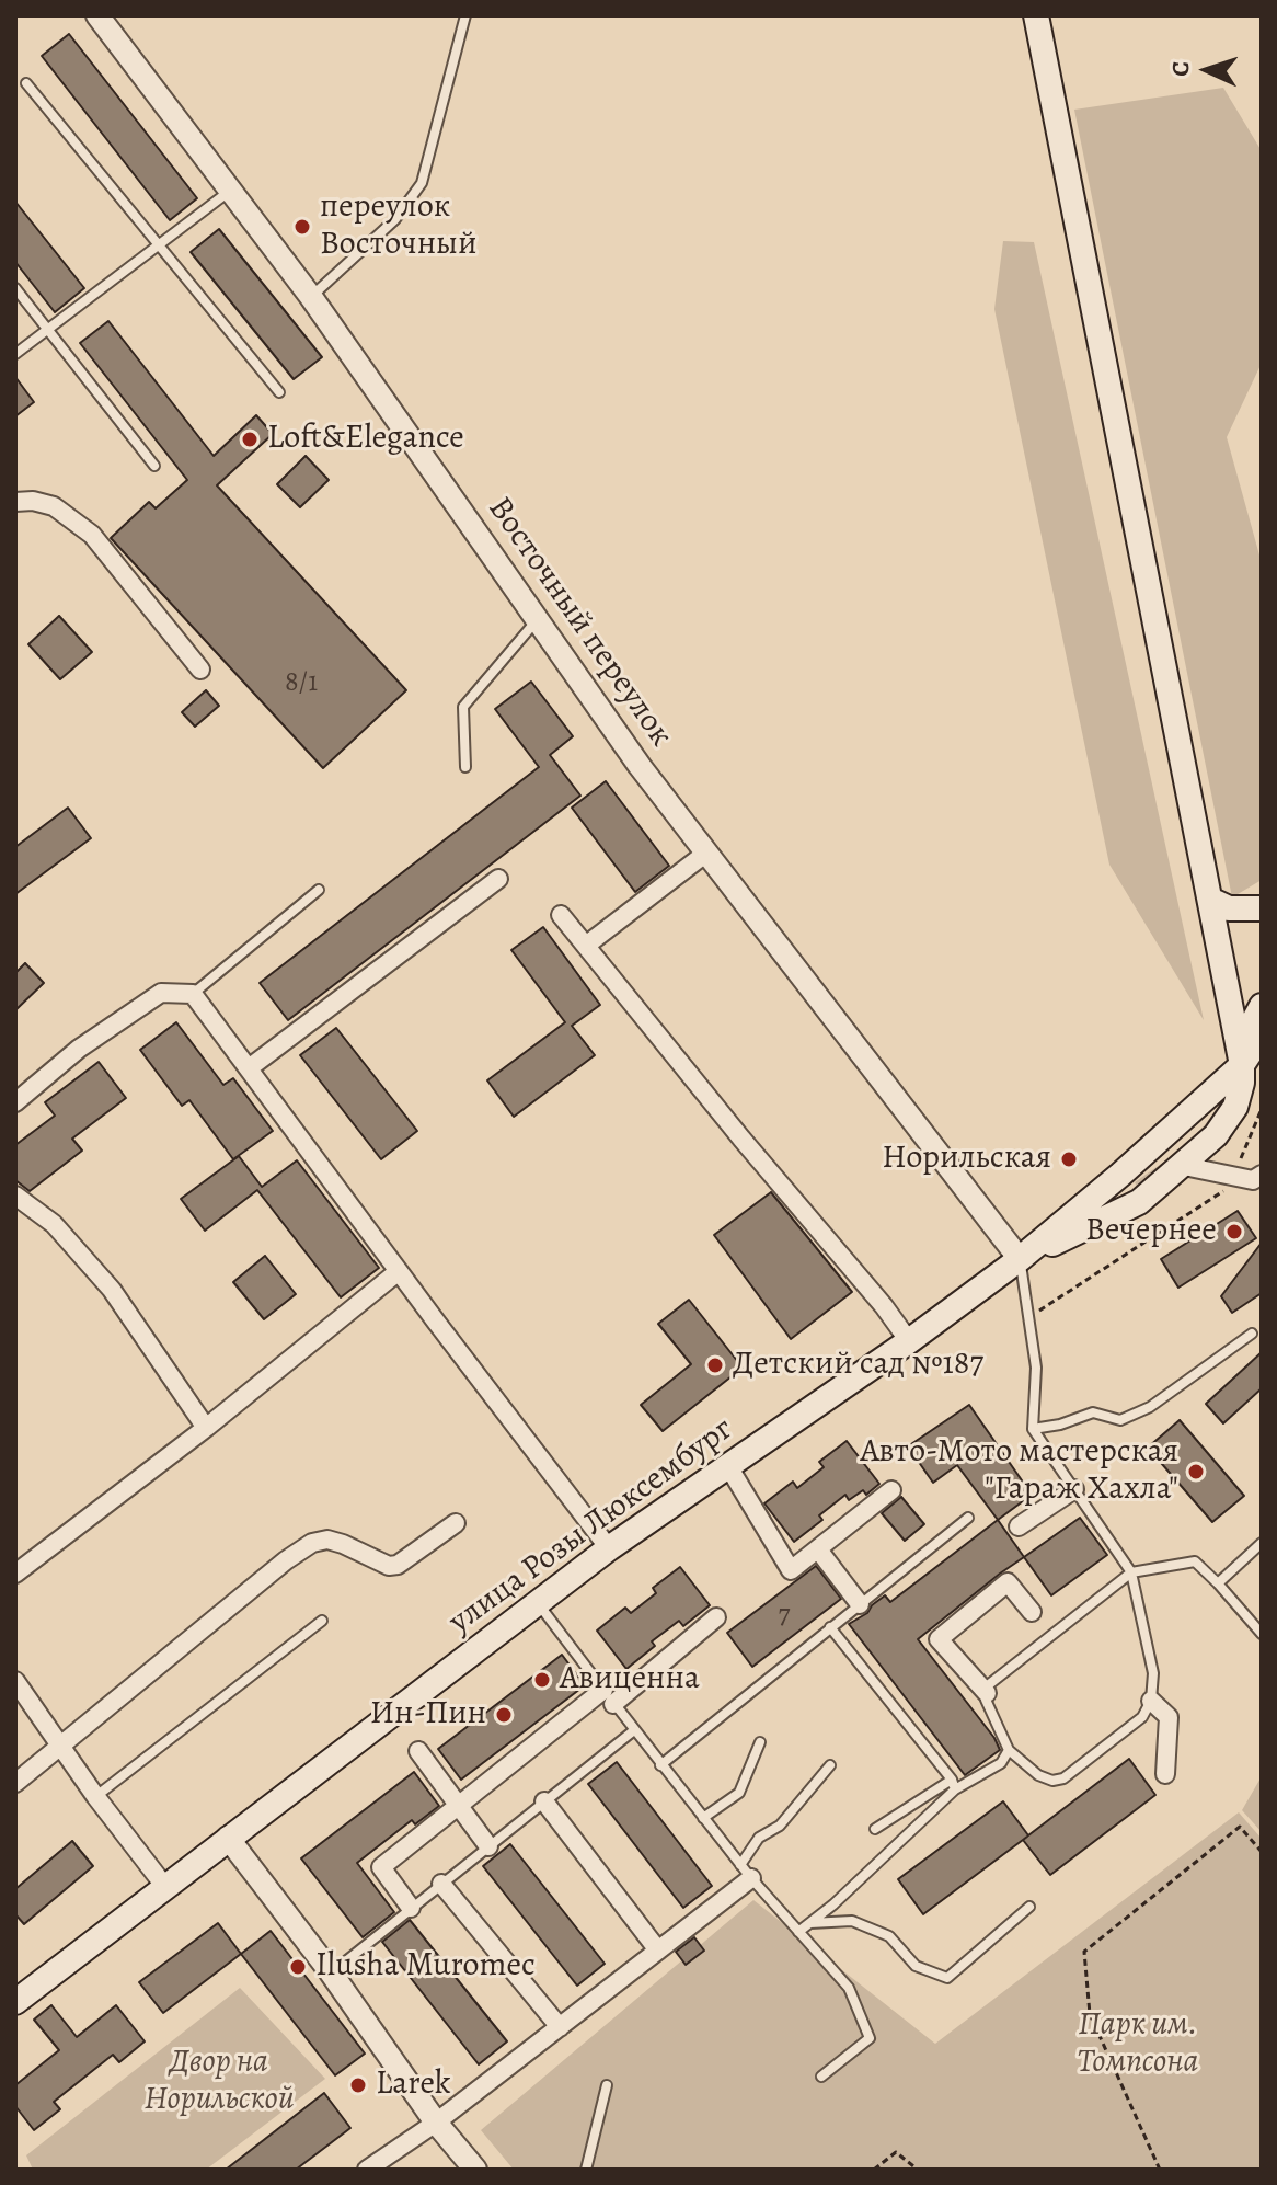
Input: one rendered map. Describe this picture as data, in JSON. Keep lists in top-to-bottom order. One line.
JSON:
{"streets":{"main road":["улица Розы Люксембург"],"street":["Восточный переулок"]},"crossings":[["Восточный переулок","улица Розы Люксембург"]],"parks":["Парк им. Томпсона","Двор на Норильской"],"places":["переулок Восточный","Loft&Elegance","Норильская","Вечернее","Детский сад №187","Авто-Мото мастерская \"Гараж Хахла\"","Авиценна","Ин-Пин","Ilusha Muromec","Larek"],"house_numbers":["8/1","7"],"north":"left"}
